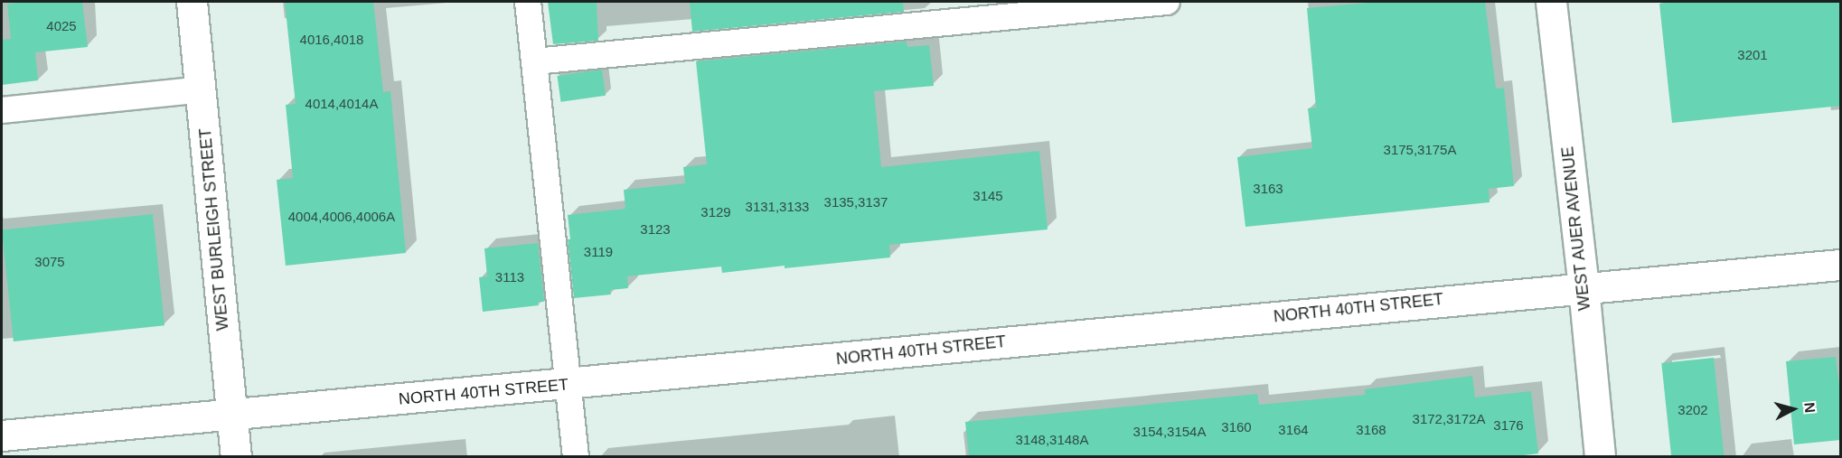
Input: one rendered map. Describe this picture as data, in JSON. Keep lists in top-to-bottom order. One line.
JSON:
{"streets":{"street":["WEST AUER AVENUE","WEST BURLEIGH STREET","NORTH 40TH STREET"]},"crossings":[["WEST AUER AVENUE","NORTH 40TH STREET"],["WEST BURLEIGH STREET","NORTH 40TH STREET"]],"house_numbers":["4025","4016,4018","3201","4014,4014A","3175,3175A","3163","3145","3135,3137","3131,3133","3129","4004,4006,4006A","3123","3119","3075","3113","3202","3172,3172A","3176","3160","3164","3168","3154,3154A","3148,3148A"],"north":"right"}
